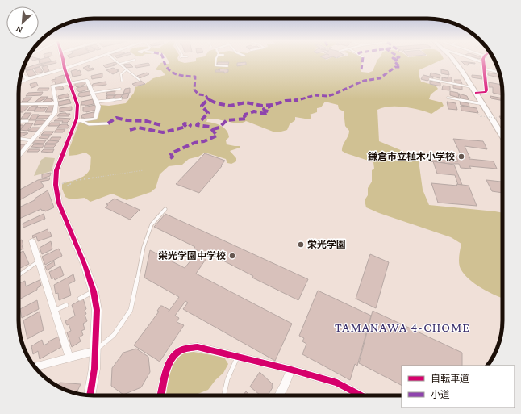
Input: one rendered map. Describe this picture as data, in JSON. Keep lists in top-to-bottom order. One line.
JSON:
{"districts":["TAMANAWA 4-CHOME"],"places":["鎌倉市立植木小学校","栄光学園","栄光学園中学校"],"legend":["自転車道","小道"],"north":"bottom left"}
